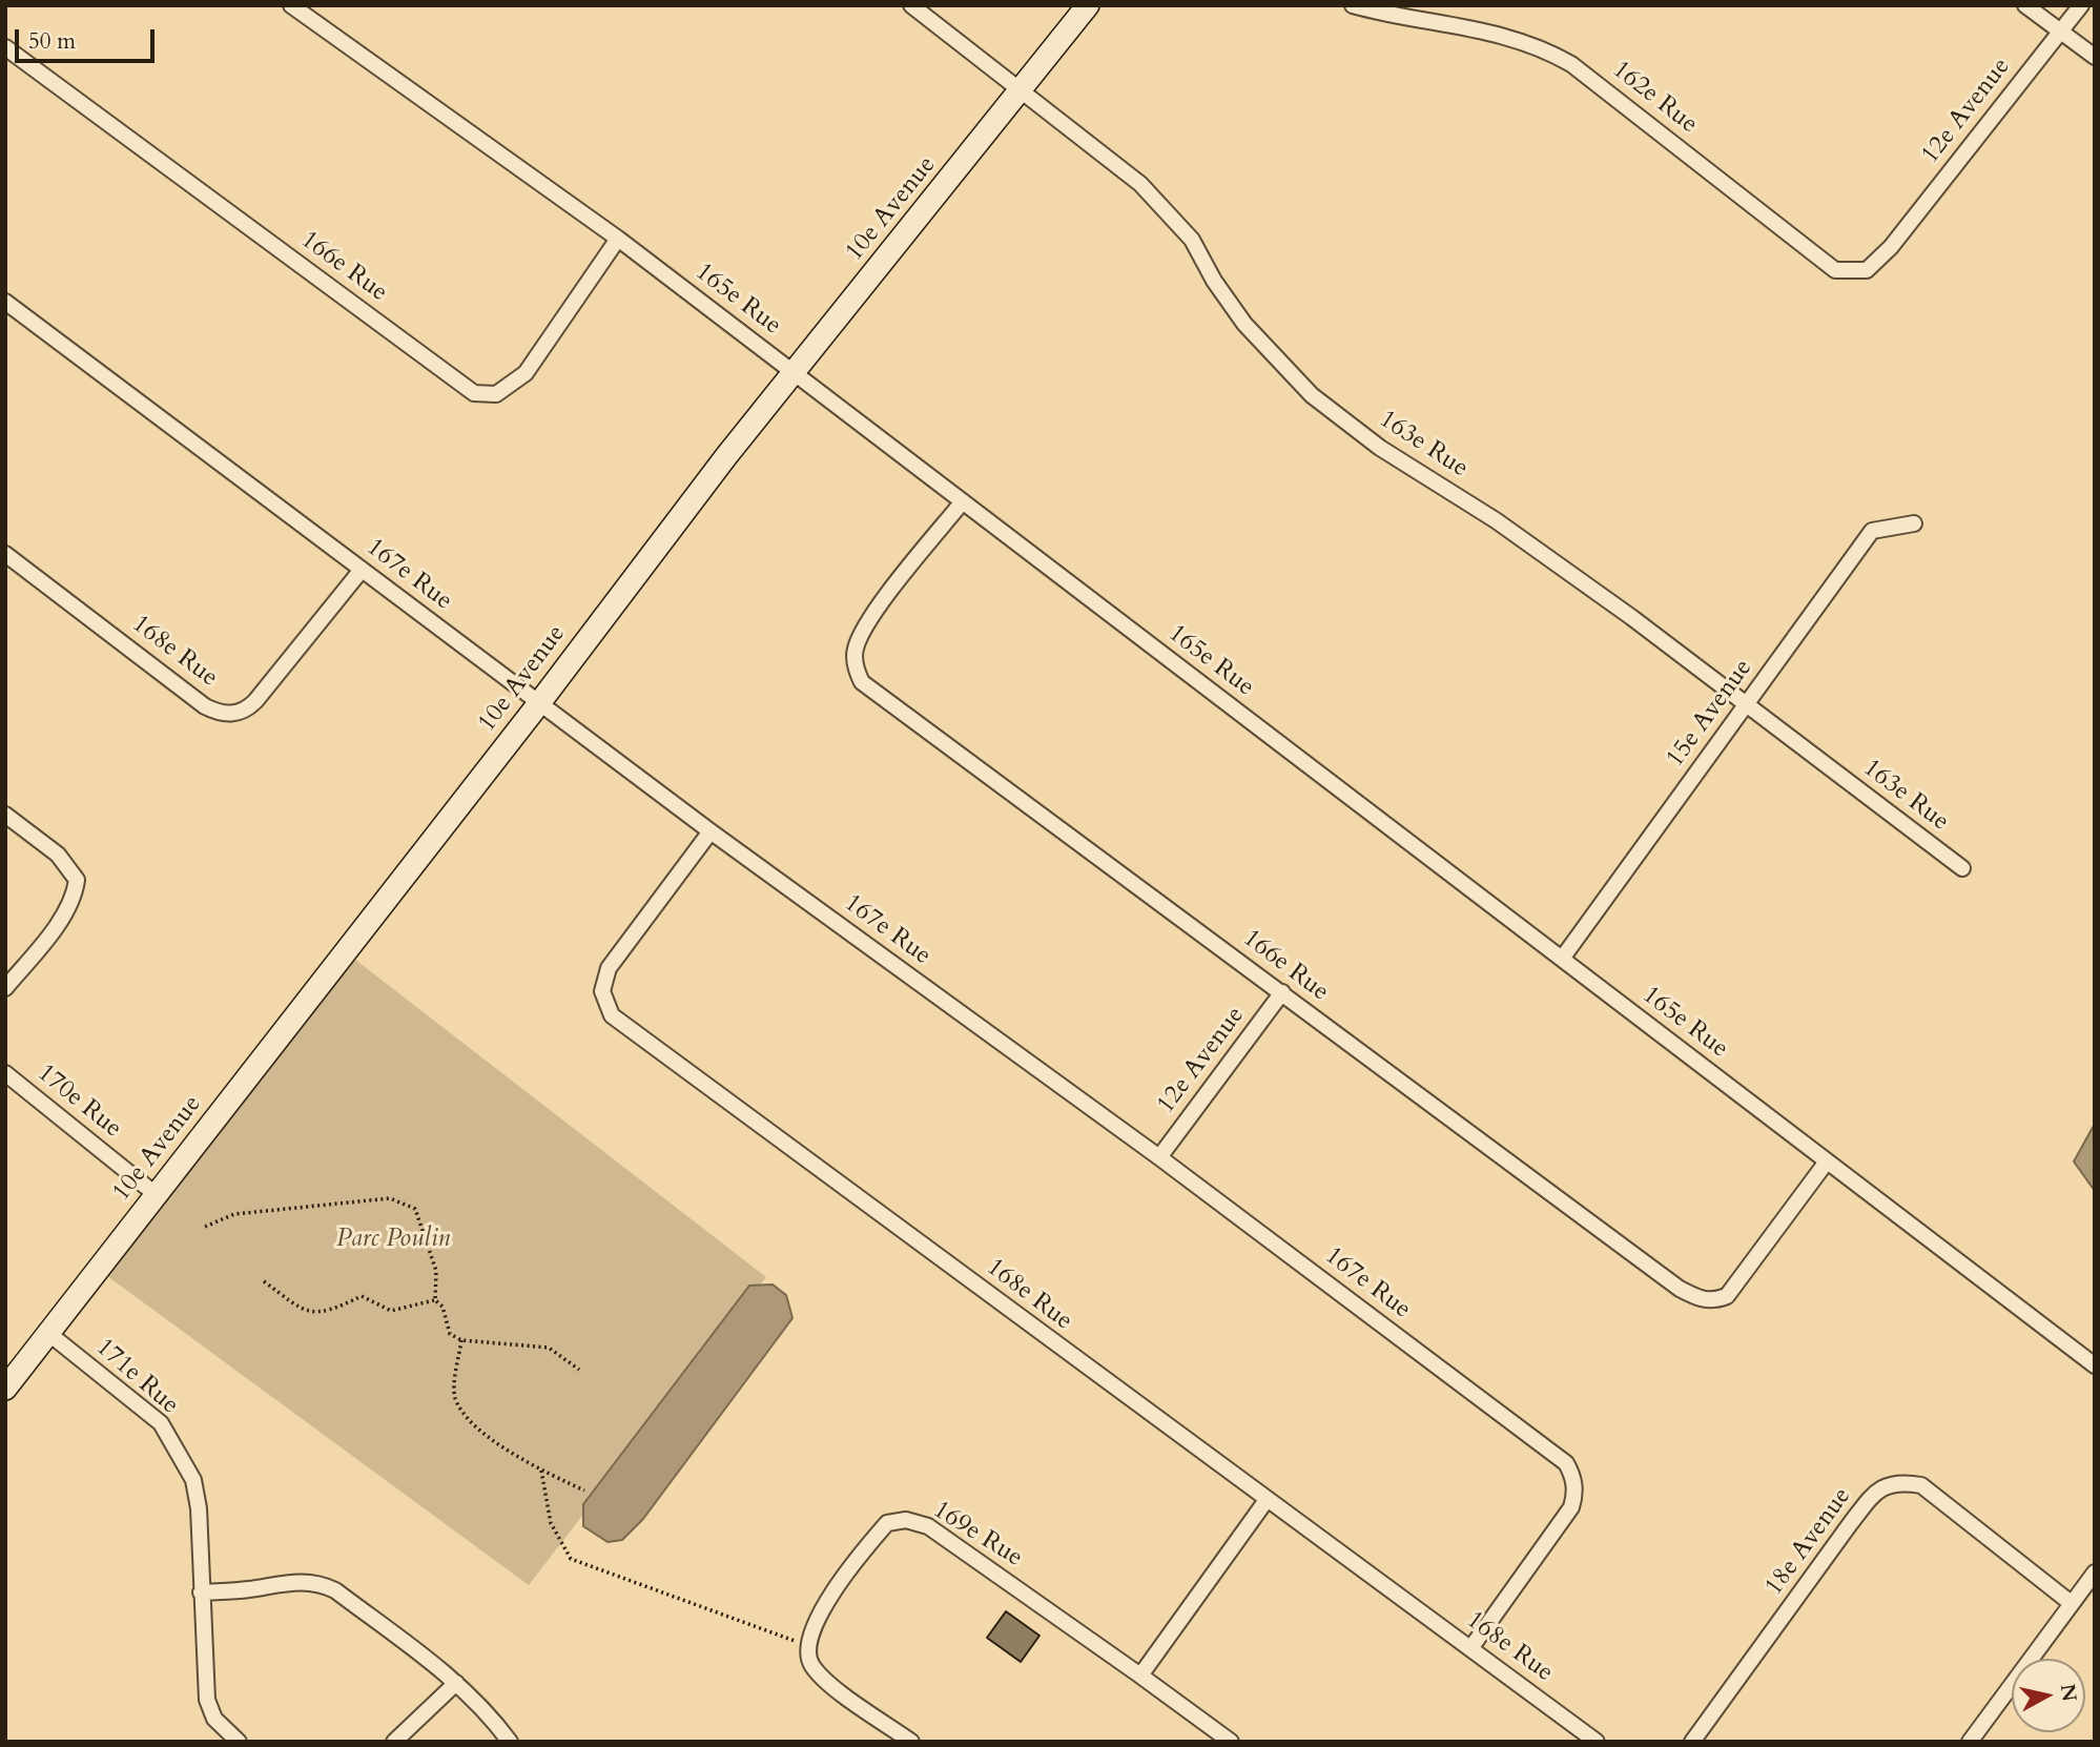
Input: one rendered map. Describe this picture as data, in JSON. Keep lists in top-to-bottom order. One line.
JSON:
{"streets":{"street":["162e Rue","12e Avenue","10e Avenue","166e Rue","165e Rue","163e Rue","167e Rue","168e Rue","15e Avenue","170e Rue","171e Rue","169e Rue","18e Avenue"]},"crossings":[["162e Rue","12e Avenue"],["12e Avenue","166e Rue"],["12e Avenue","167e Rue"],["10e Avenue","165e Rue"],["10e Avenue","163e Rue"],["10e Avenue","167e Rue"],["10e Avenue","170e Rue"],["10e Avenue","171e Rue"],["166e Rue","165e Rue"],["165e Rue","15e Avenue"],["163e Rue","15e Avenue"],["167e Rue","168e Rue"]],"parks":["Parc Poulin"],"scale_bar":"50 m","north":"right"}
